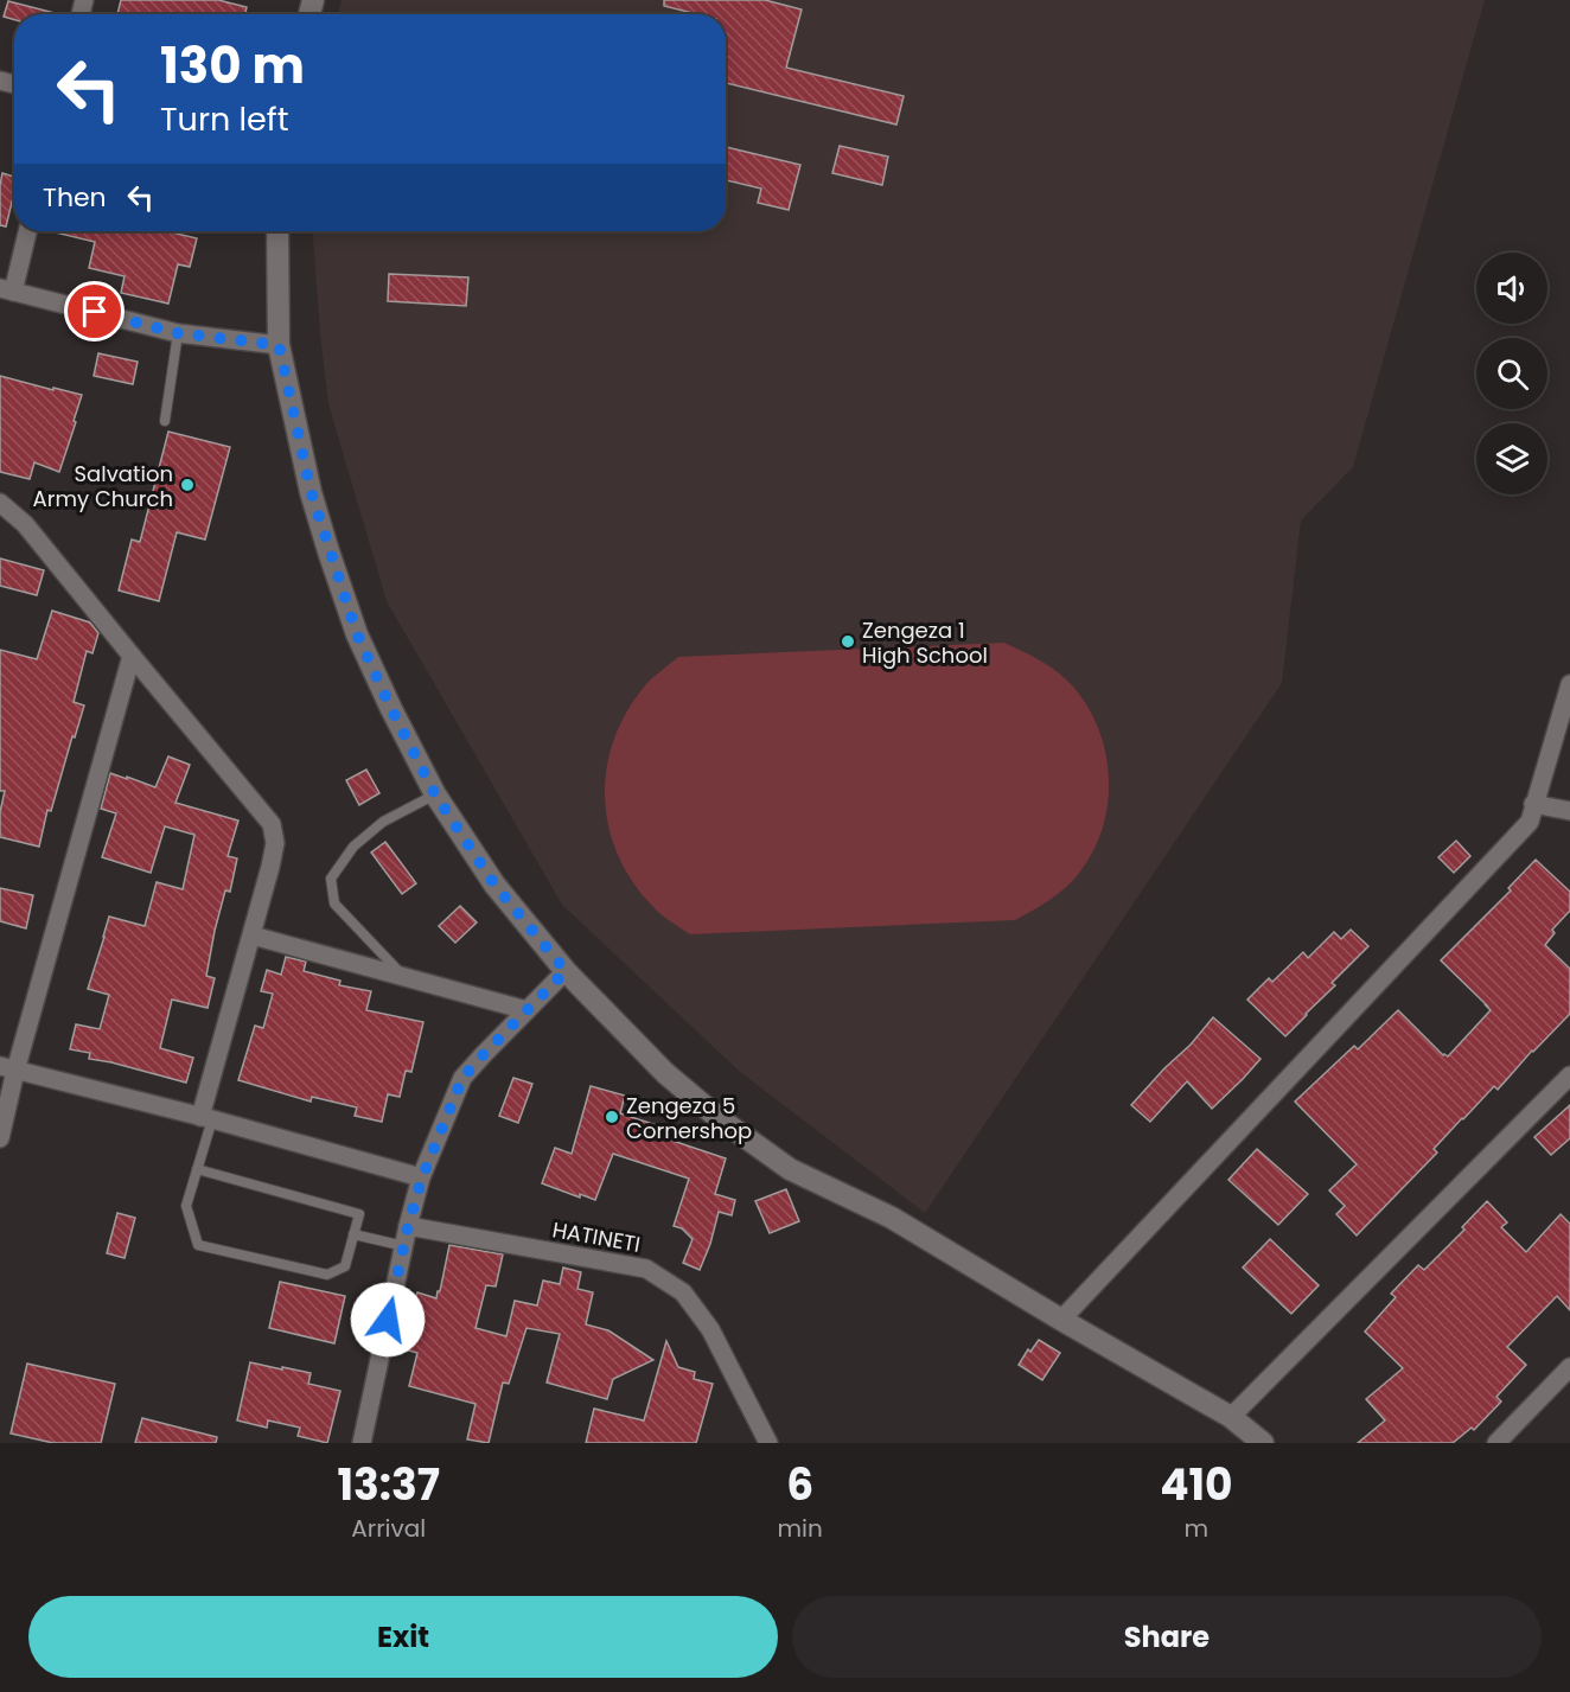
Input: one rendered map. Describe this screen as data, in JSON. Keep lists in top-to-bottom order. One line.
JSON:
{"streets":{"street":["HATINETI"]},"places":["Salvation Army Church","Zengeza 1 High School","Zengeza 5 Cornershop"],"page":{"turn":["130 m","Turn left"],"then":"Then","eta":["13:37","Arrival","6","min","410","m"],"buttons":["Exit","Share"]}}
